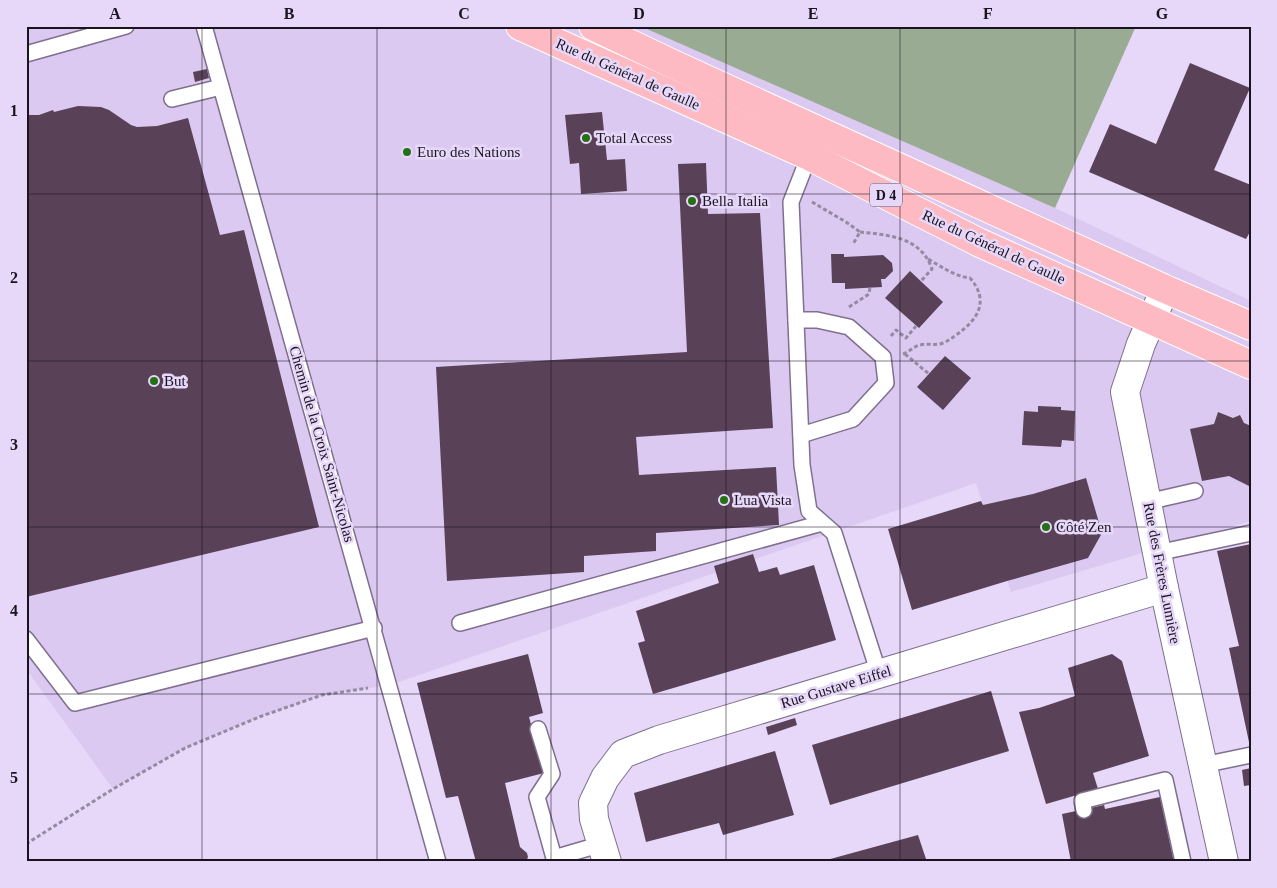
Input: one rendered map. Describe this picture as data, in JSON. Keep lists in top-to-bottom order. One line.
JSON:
{"streets":{"main road":["Rue du Général de Gaulle","D 4"],"street":["Rue des Frères Lumière","Rue Gustave Eiffel"],"lane":["Chemin de la Croix Saint-Nicolas"]},"crossings":[["Rue du Général de Gaulle","Rue des Frères Lumière"],["Rue des Frères Lumière","Rue Gustave Eiffel"]],"places":["Total Access","Euro des Nations","Bella Italia","But","Lua Vista","Côté Zen"],"grid":{"columns":["A","B","C","D","E","F","G"],"rows":["1","2","3","4","5"]}}
